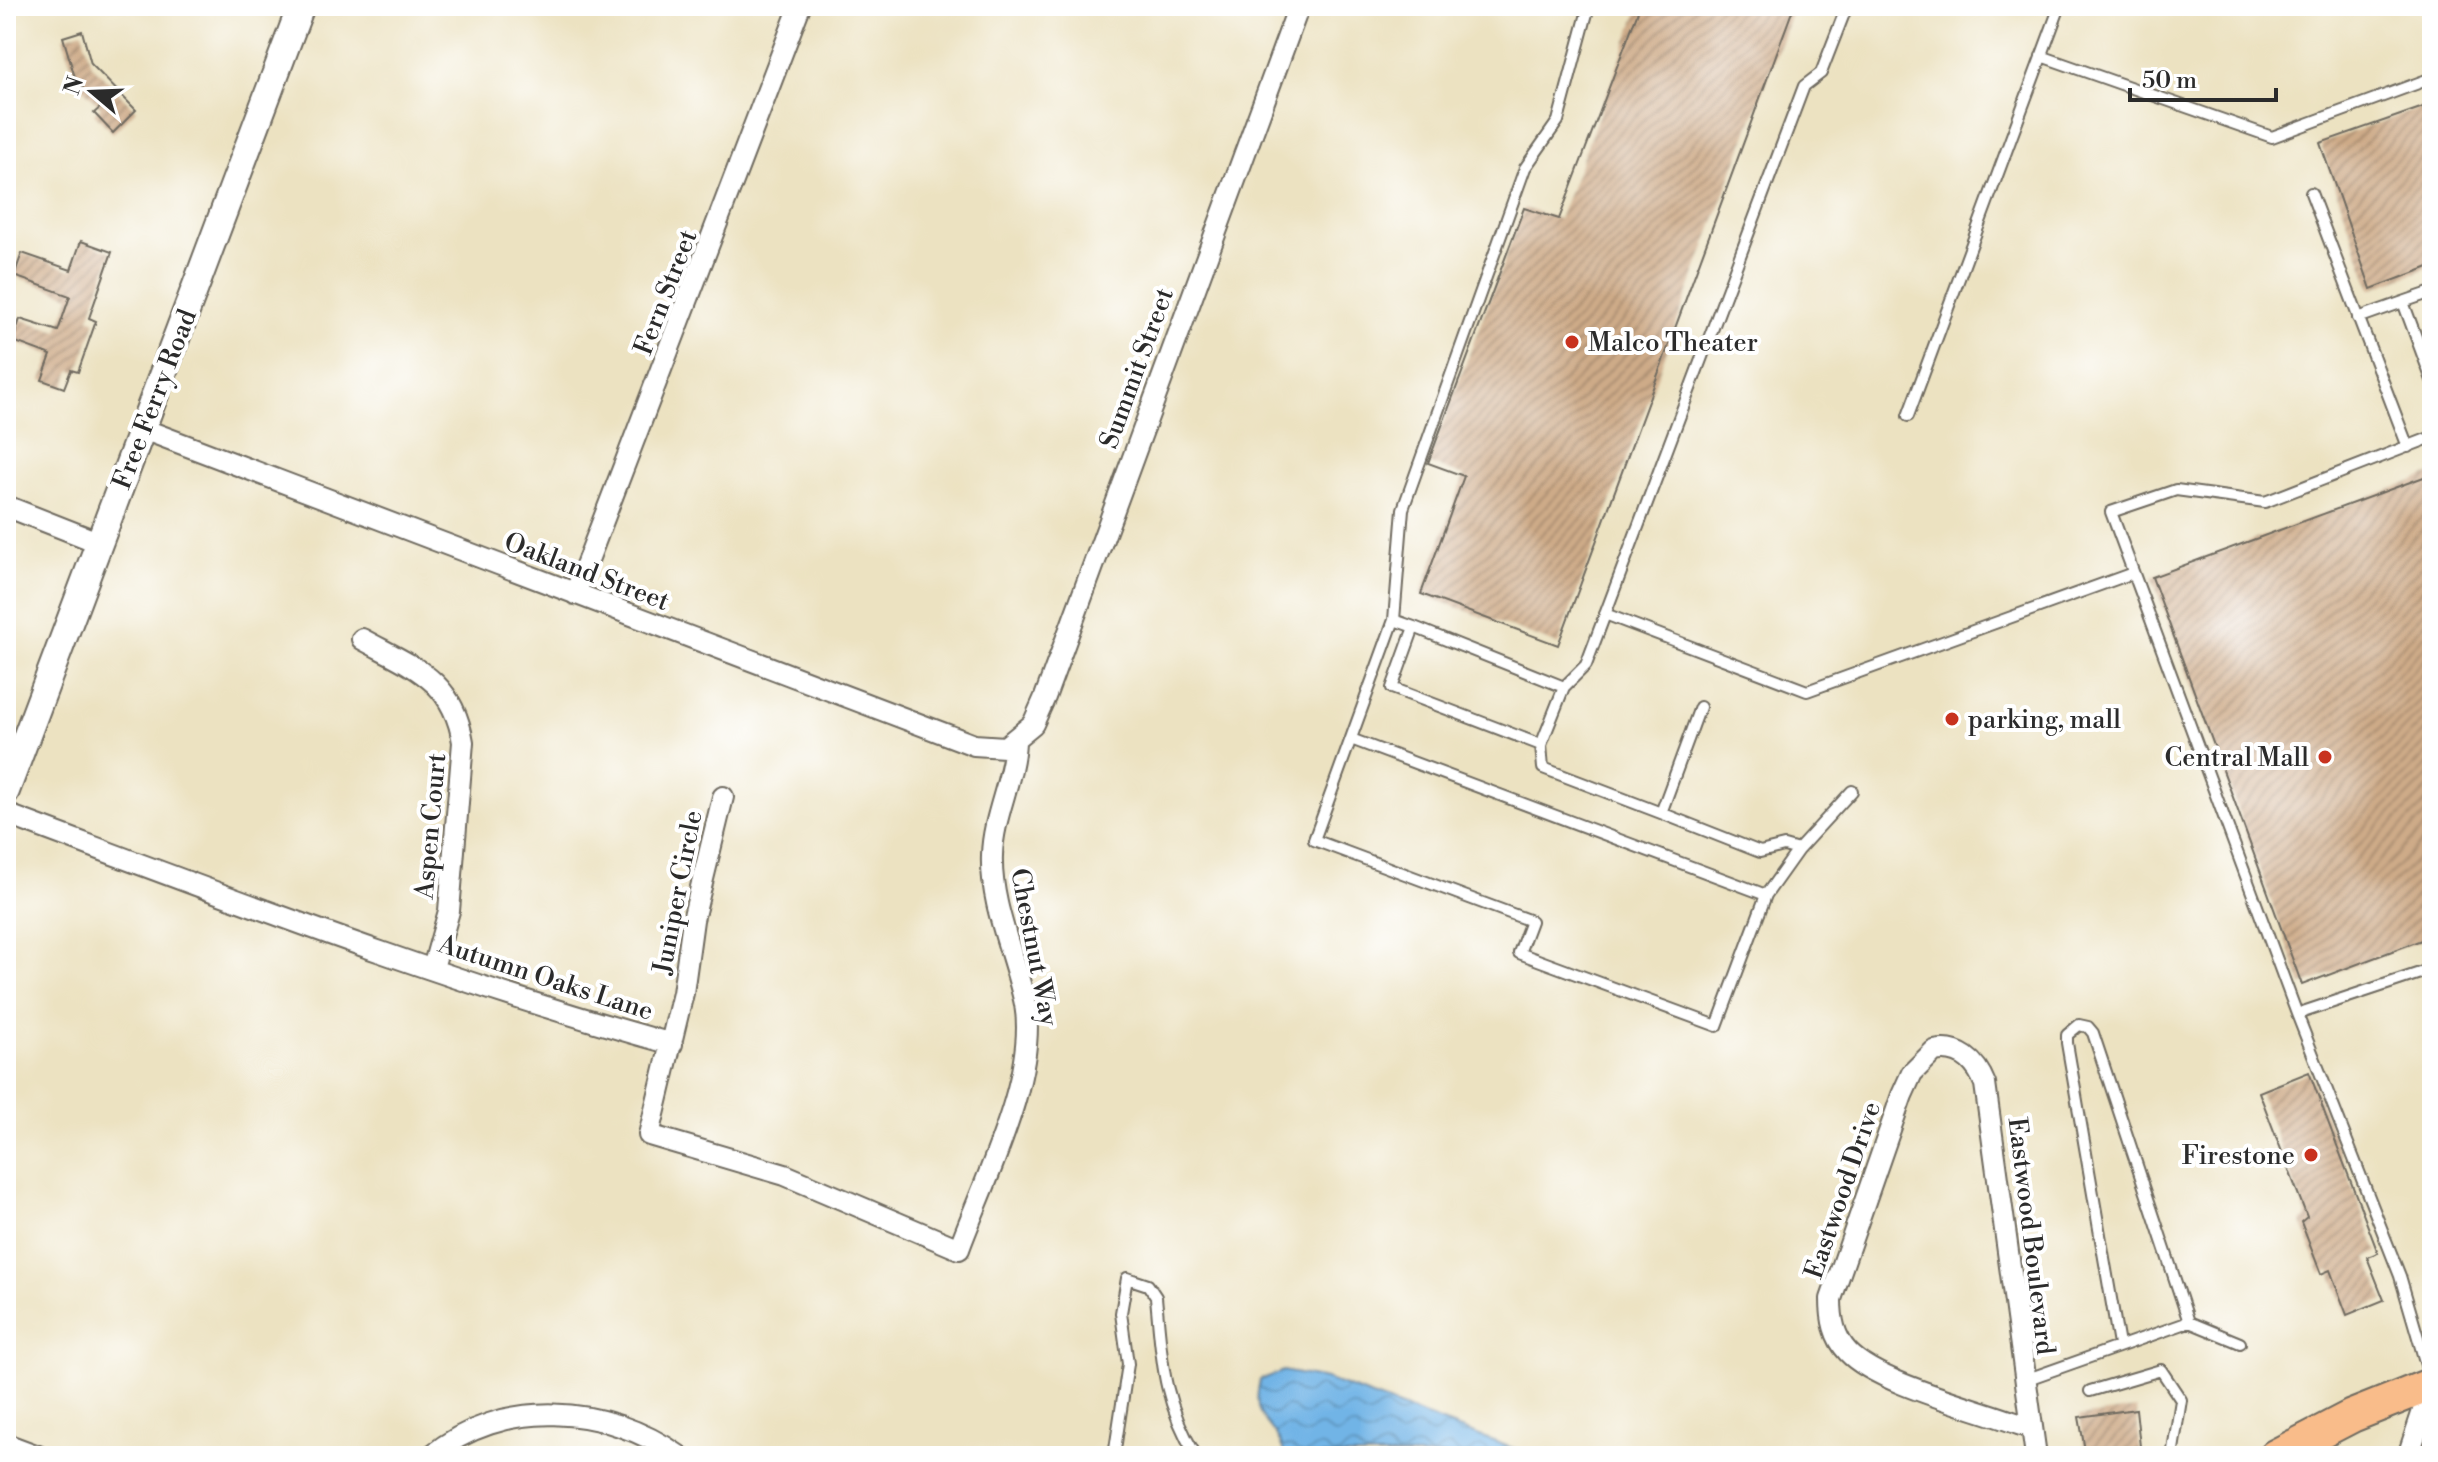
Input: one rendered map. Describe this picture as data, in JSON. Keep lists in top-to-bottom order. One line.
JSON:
{"streets":{"street":["Fern Street","Summit Street","Free Ferry Road","Oakland Street","Aspen Court","Juniper Circle","Chestnut Way","Autumn Oaks Lane","Eastwood Drive","Eastwood Boulevard"]},"crossings":[["Fern Street","Oakland Street"],["Summit Street","Oakland Street"],["Summit Street","Chestnut Way"],["Free Ferry Road","Oakland Street"],["Oakland Street","Chestnut Way"],["Aspen Court","Autumn Oaks Lane"],["Juniper Circle","Autumn Oaks Lane"],["Chestnut Way","Autumn Oaks Lane"],["Eastwood Drive","Eastwood Boulevard"]],"places":["Malco Theater","parking, mall","Central Mall","Firestone"],"scale_bar":"50 m","north":"left"}
